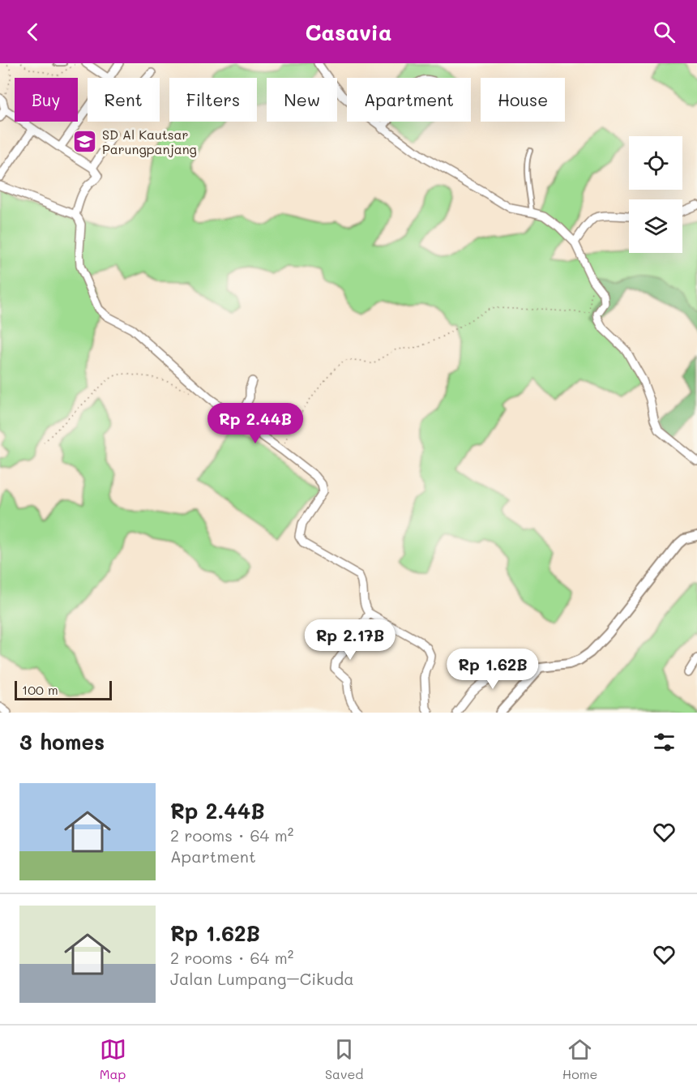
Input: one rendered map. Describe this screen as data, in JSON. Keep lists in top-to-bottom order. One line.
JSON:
{"places":{"school or university":["SD Al Kautsar Parungpanjang"]},"scale_bar":"100 m","page":{"header":"Casavia","chip":["Buy","Rent","Filters","New","Apartment","House"],"price":["Rp 2.44B","Rp 2.17B","Rp 1.62B"],"scale":"100 m","heading":"3 homes","list":[{"name":"Rp 2.44B","note":"2 rooms · 64 m² · Apartment"},{"name":"Rp 1.62B","note":"2 rooms · 64 m² · Jalan Lumpang–Cikuda"}],"tabs":["Map","Saved","Home"]}}
